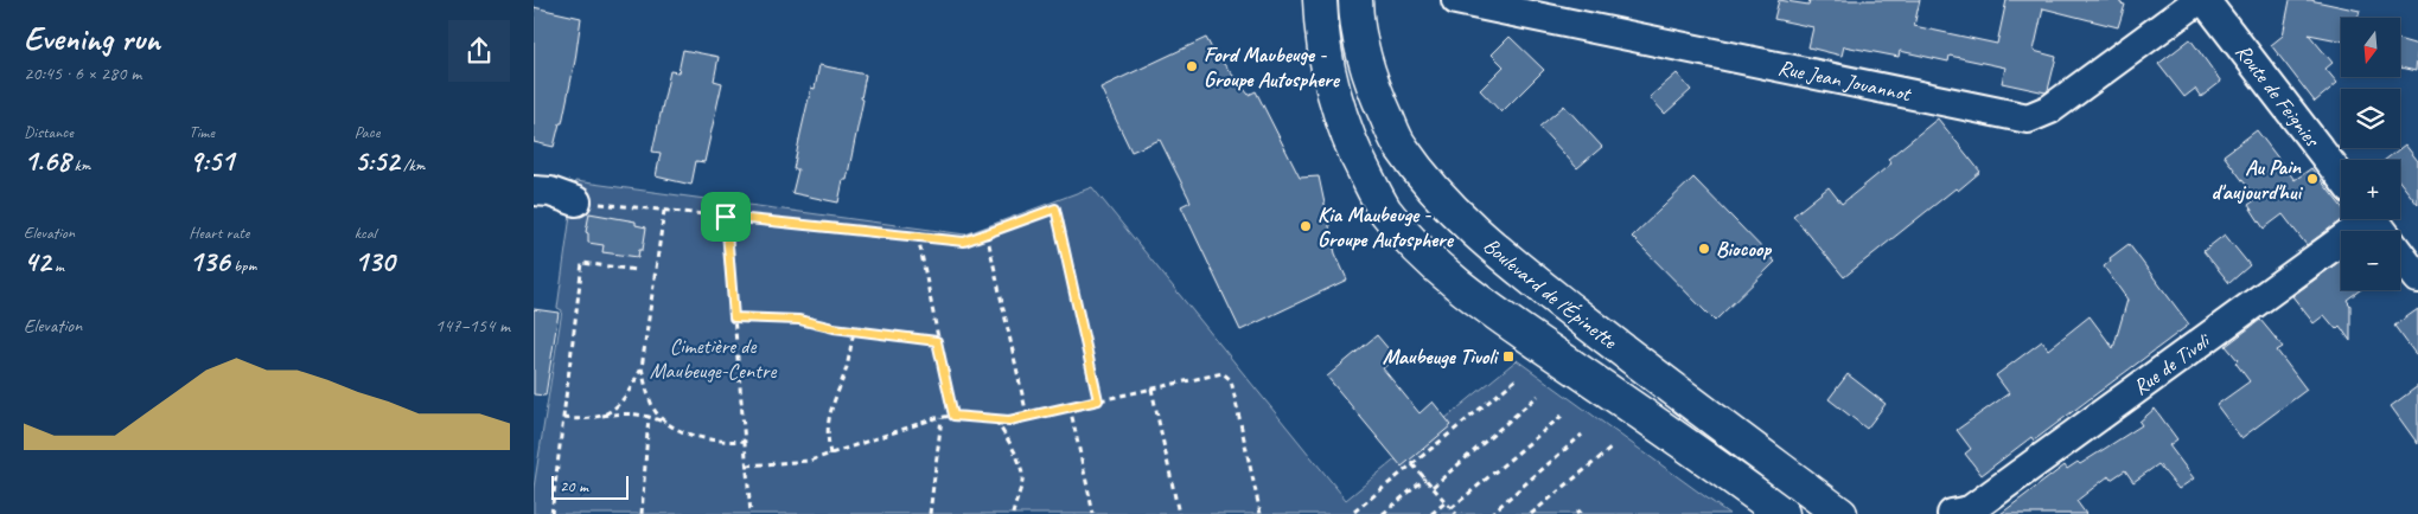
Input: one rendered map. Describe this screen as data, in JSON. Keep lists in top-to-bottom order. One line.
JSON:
{"streets":{"street":["Rue Jean Jouannot","Route de Feignies","Boulevard de l'Épinette","Rue de Tivoli"]},"parks":["Cimetière de Maubeuge-Centre"],"places":{"other":["Ford Maubeuge - Groupe Autosphere","Au Pain d'aujourd'hui","Kia Maubeuge - Groupe Autosphere","Biocoop"],"transit":["Maubeuge Tivoli"]},"scale_bar":"20 m","north":"bottom","page":{"heading":["Evening run","20:45 · 6 × 280 m"],"map_buttons":["+","−"],"stats":[["Distance","1.68 km"],["Time","9:51"],["Pace","5:52 /km"],["Elevation","42 m"],["Heart rate","136 bpm"],["kcal","130"]],"chart":["Elevation","147–154 m"],"scale":"20 m"}}
